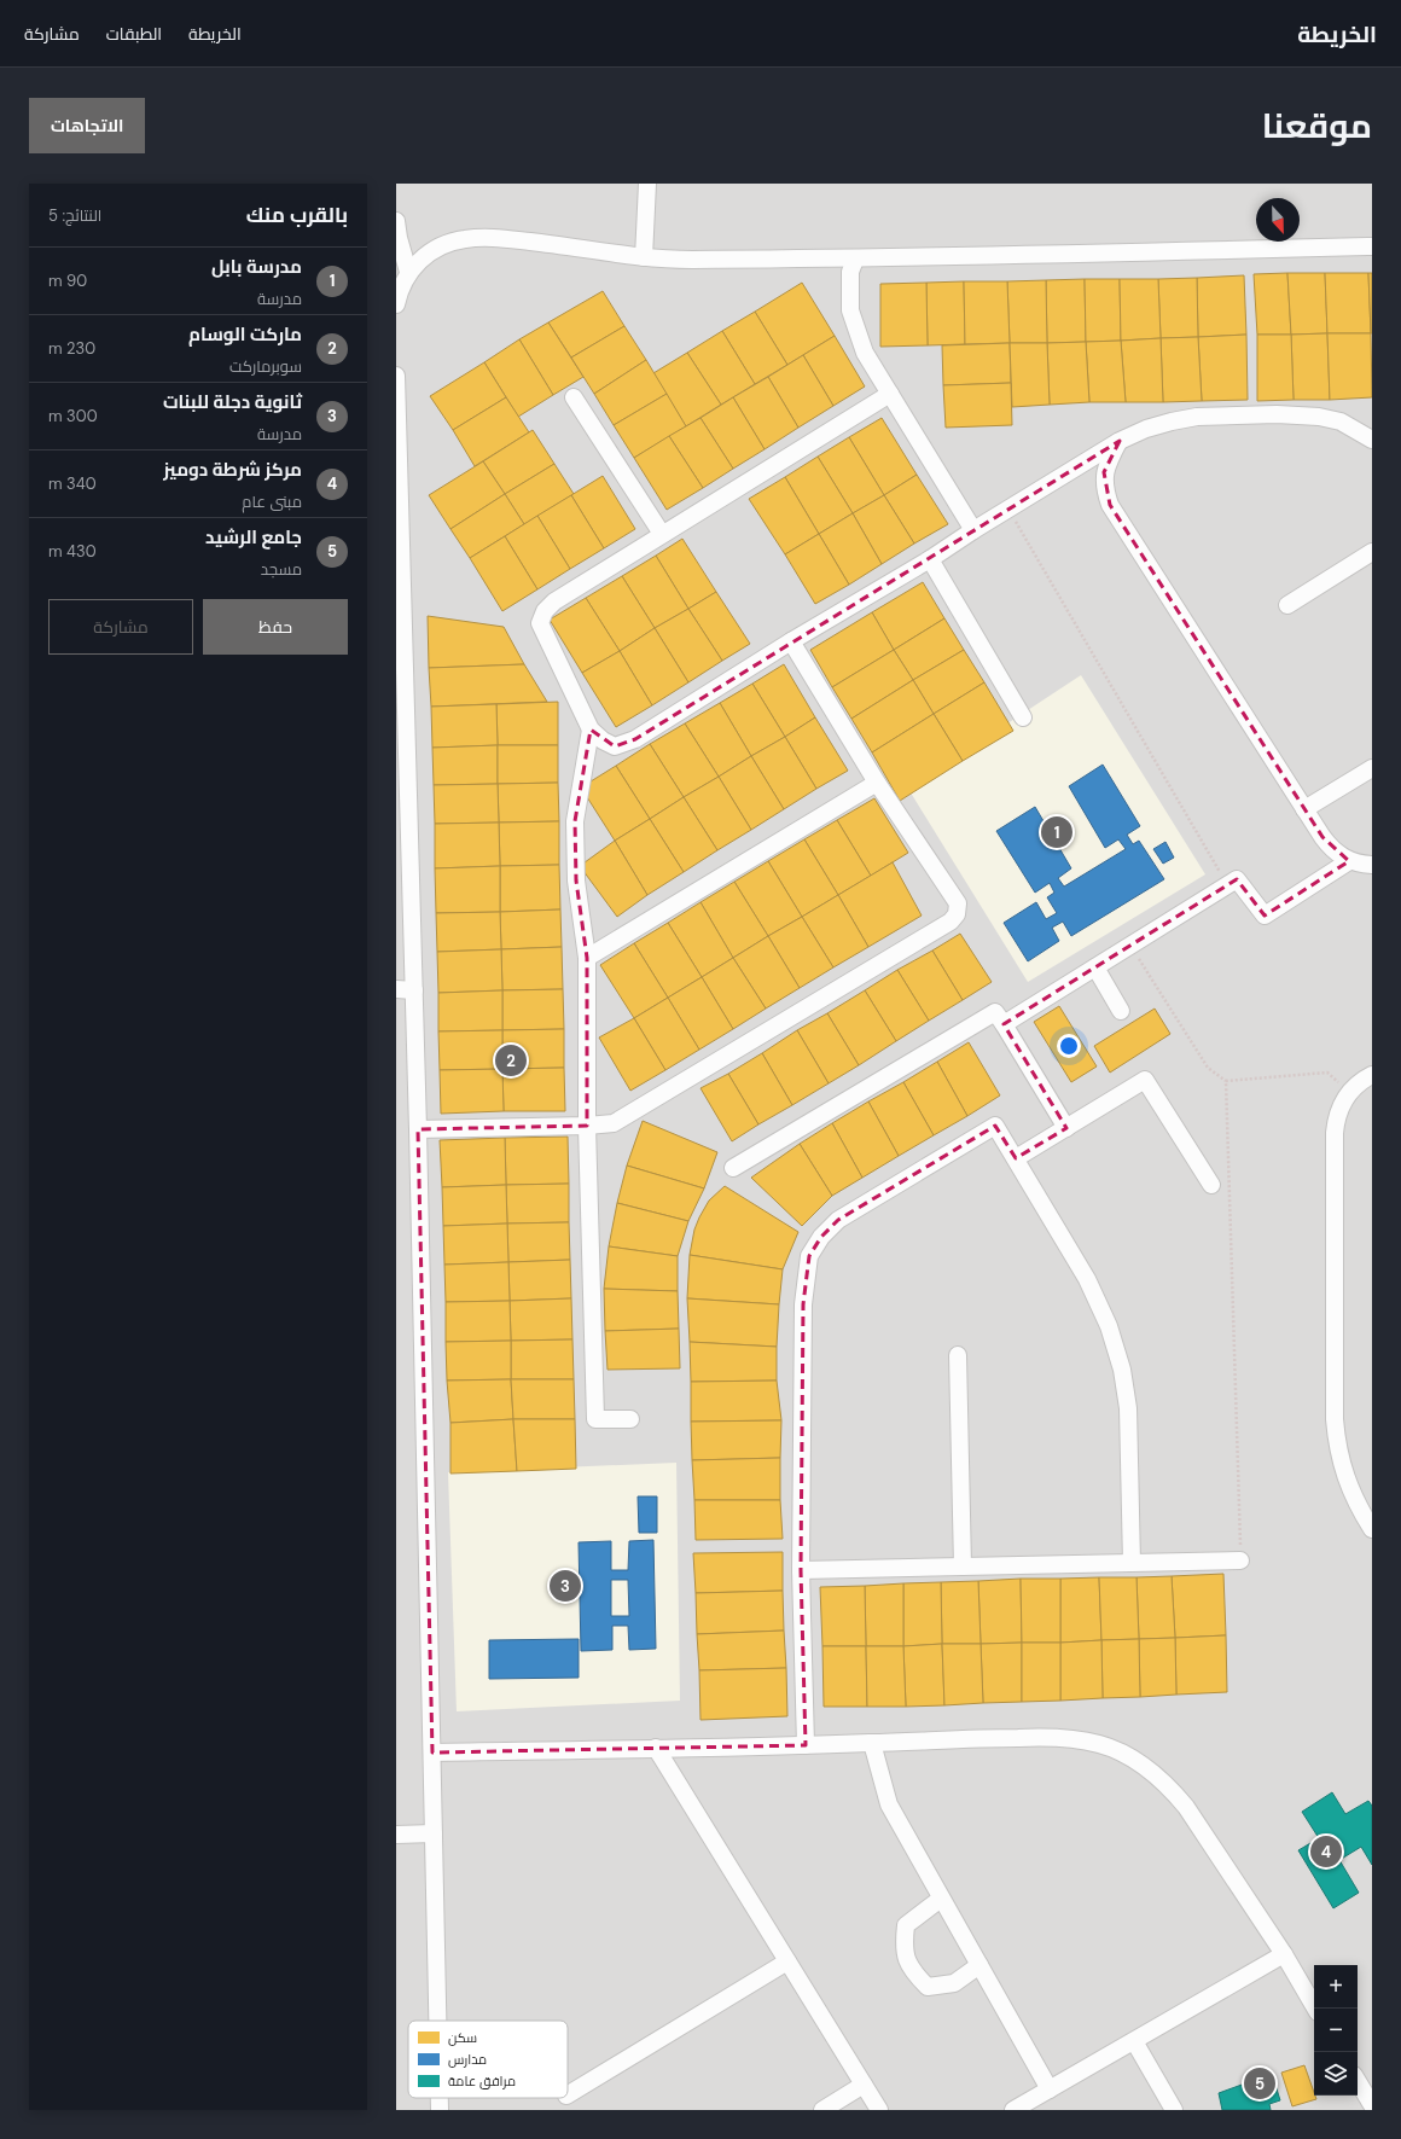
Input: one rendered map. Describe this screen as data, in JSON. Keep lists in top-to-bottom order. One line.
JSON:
{"legend":["سكن","مدارس","مرافق عامة"],"north":"bottom","page":{"header":"الخريطة","nav":["الخريطة","الطبقات","مشاركة"],"title":"موقعنا","buttons":["الاتجاهات",["حفظ","مشاركة"]],"heading":["بالقرب منك","النتائج: 5"],"list":[{"mark":"1","name":"مدرسة بابل","note":"مدرسة","value":"90 m"},{"mark":"2","name":"ماركت الوسام","note":"سوبرماركت","value":"230 m"},{"mark":"3","name":"ثانوية دجلة للبنات","note":"مدرسة","value":"300 m"},{"mark":"4","name":"مركز شرطة دوميز","note":"مبنى عام","value":"340 m"},{"mark":"5","name":"جامع الرشيد","note":"مسجد","value":"430 m"}],"pins":["1","2","3","4","5"],"map_buttons":["+","−"]}}
